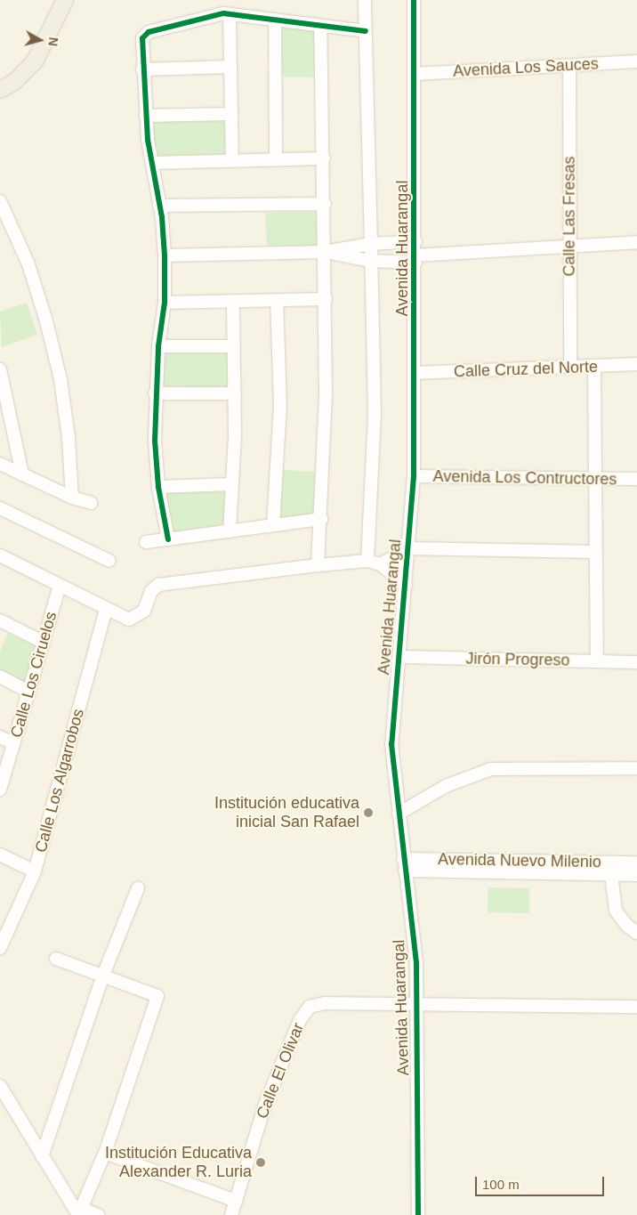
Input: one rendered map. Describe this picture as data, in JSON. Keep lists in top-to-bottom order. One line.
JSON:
{"streets":{"street":["Avenida Los Sauces","Calle Las Fresas","Avenida Huarangal","Calle Cruz del Norte","Avenida Los Contructores","Jirón Progreso","Calle Los Ciruelos","Calle Los Algarrobos","Avenida Nuevo Milenio","Calle El Olivar"]},"crossings":[["Avenida Los Sauces","Calle Las Fresas"],["Avenida Los Sauces","Avenida Huarangal"],["Calle Las Fresas","Calle Cruz del Norte"],["Avenida Huarangal","Calle Cruz del Norte"],["Avenida Huarangal","Avenida Los Contructores"],["Avenida Huarangal","Jirón Progreso"],["Avenida Huarangal","Avenida Nuevo Milenio"],["Avenida Huarangal","Calle El Olivar"]],"places":["Institución educativa inicial San Rafael","Institución Educativa Alexander R. Luria"],"scale_bar":"100 m","north":"right"}
